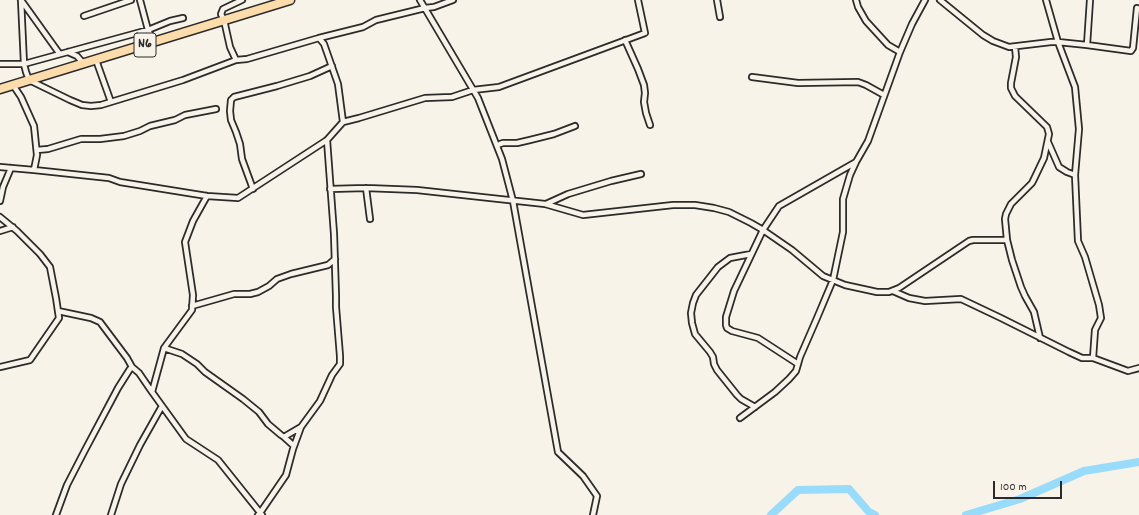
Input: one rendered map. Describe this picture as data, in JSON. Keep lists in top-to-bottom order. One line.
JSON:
{"streets":{"highway":["N6"]},"scale_bar":"100 m"}
